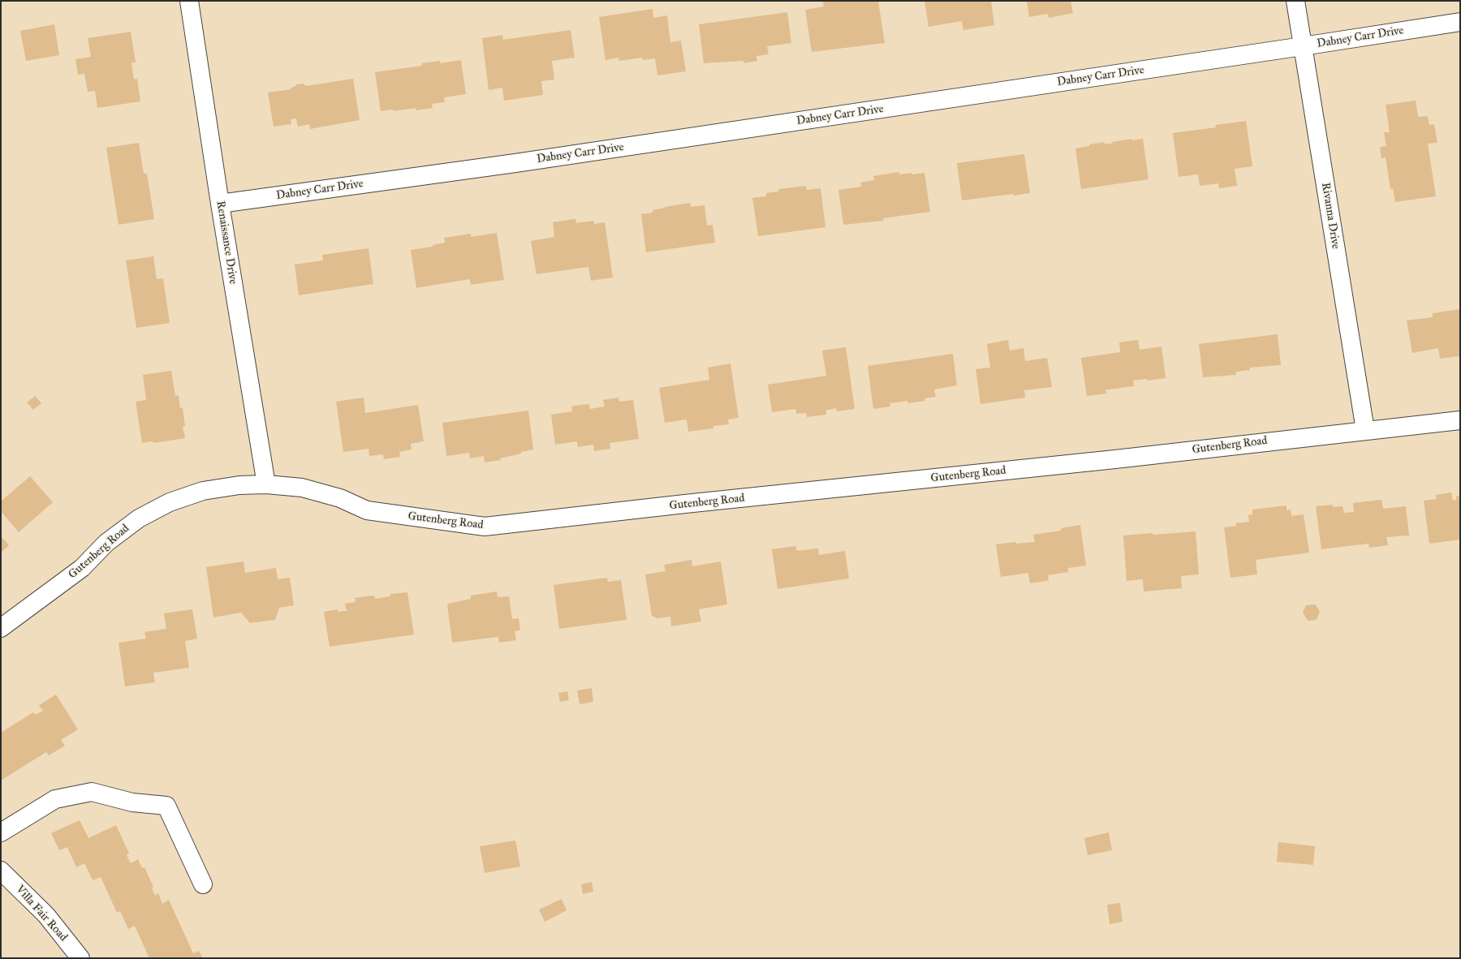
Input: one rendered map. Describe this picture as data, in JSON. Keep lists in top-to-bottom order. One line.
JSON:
{"streets":{"street":["Dabney Carr Drive","Rivanna Drive","Renaissance Drive","Gutenberg Road","Villa Fair Road"]},"crossings":[["Dabney Carr Drive","Rivanna Drive"],["Dabney Carr Drive","Renaissance Drive"],["Rivanna Drive","Gutenberg Road"],["Renaissance Drive","Gutenberg Road"]]}
